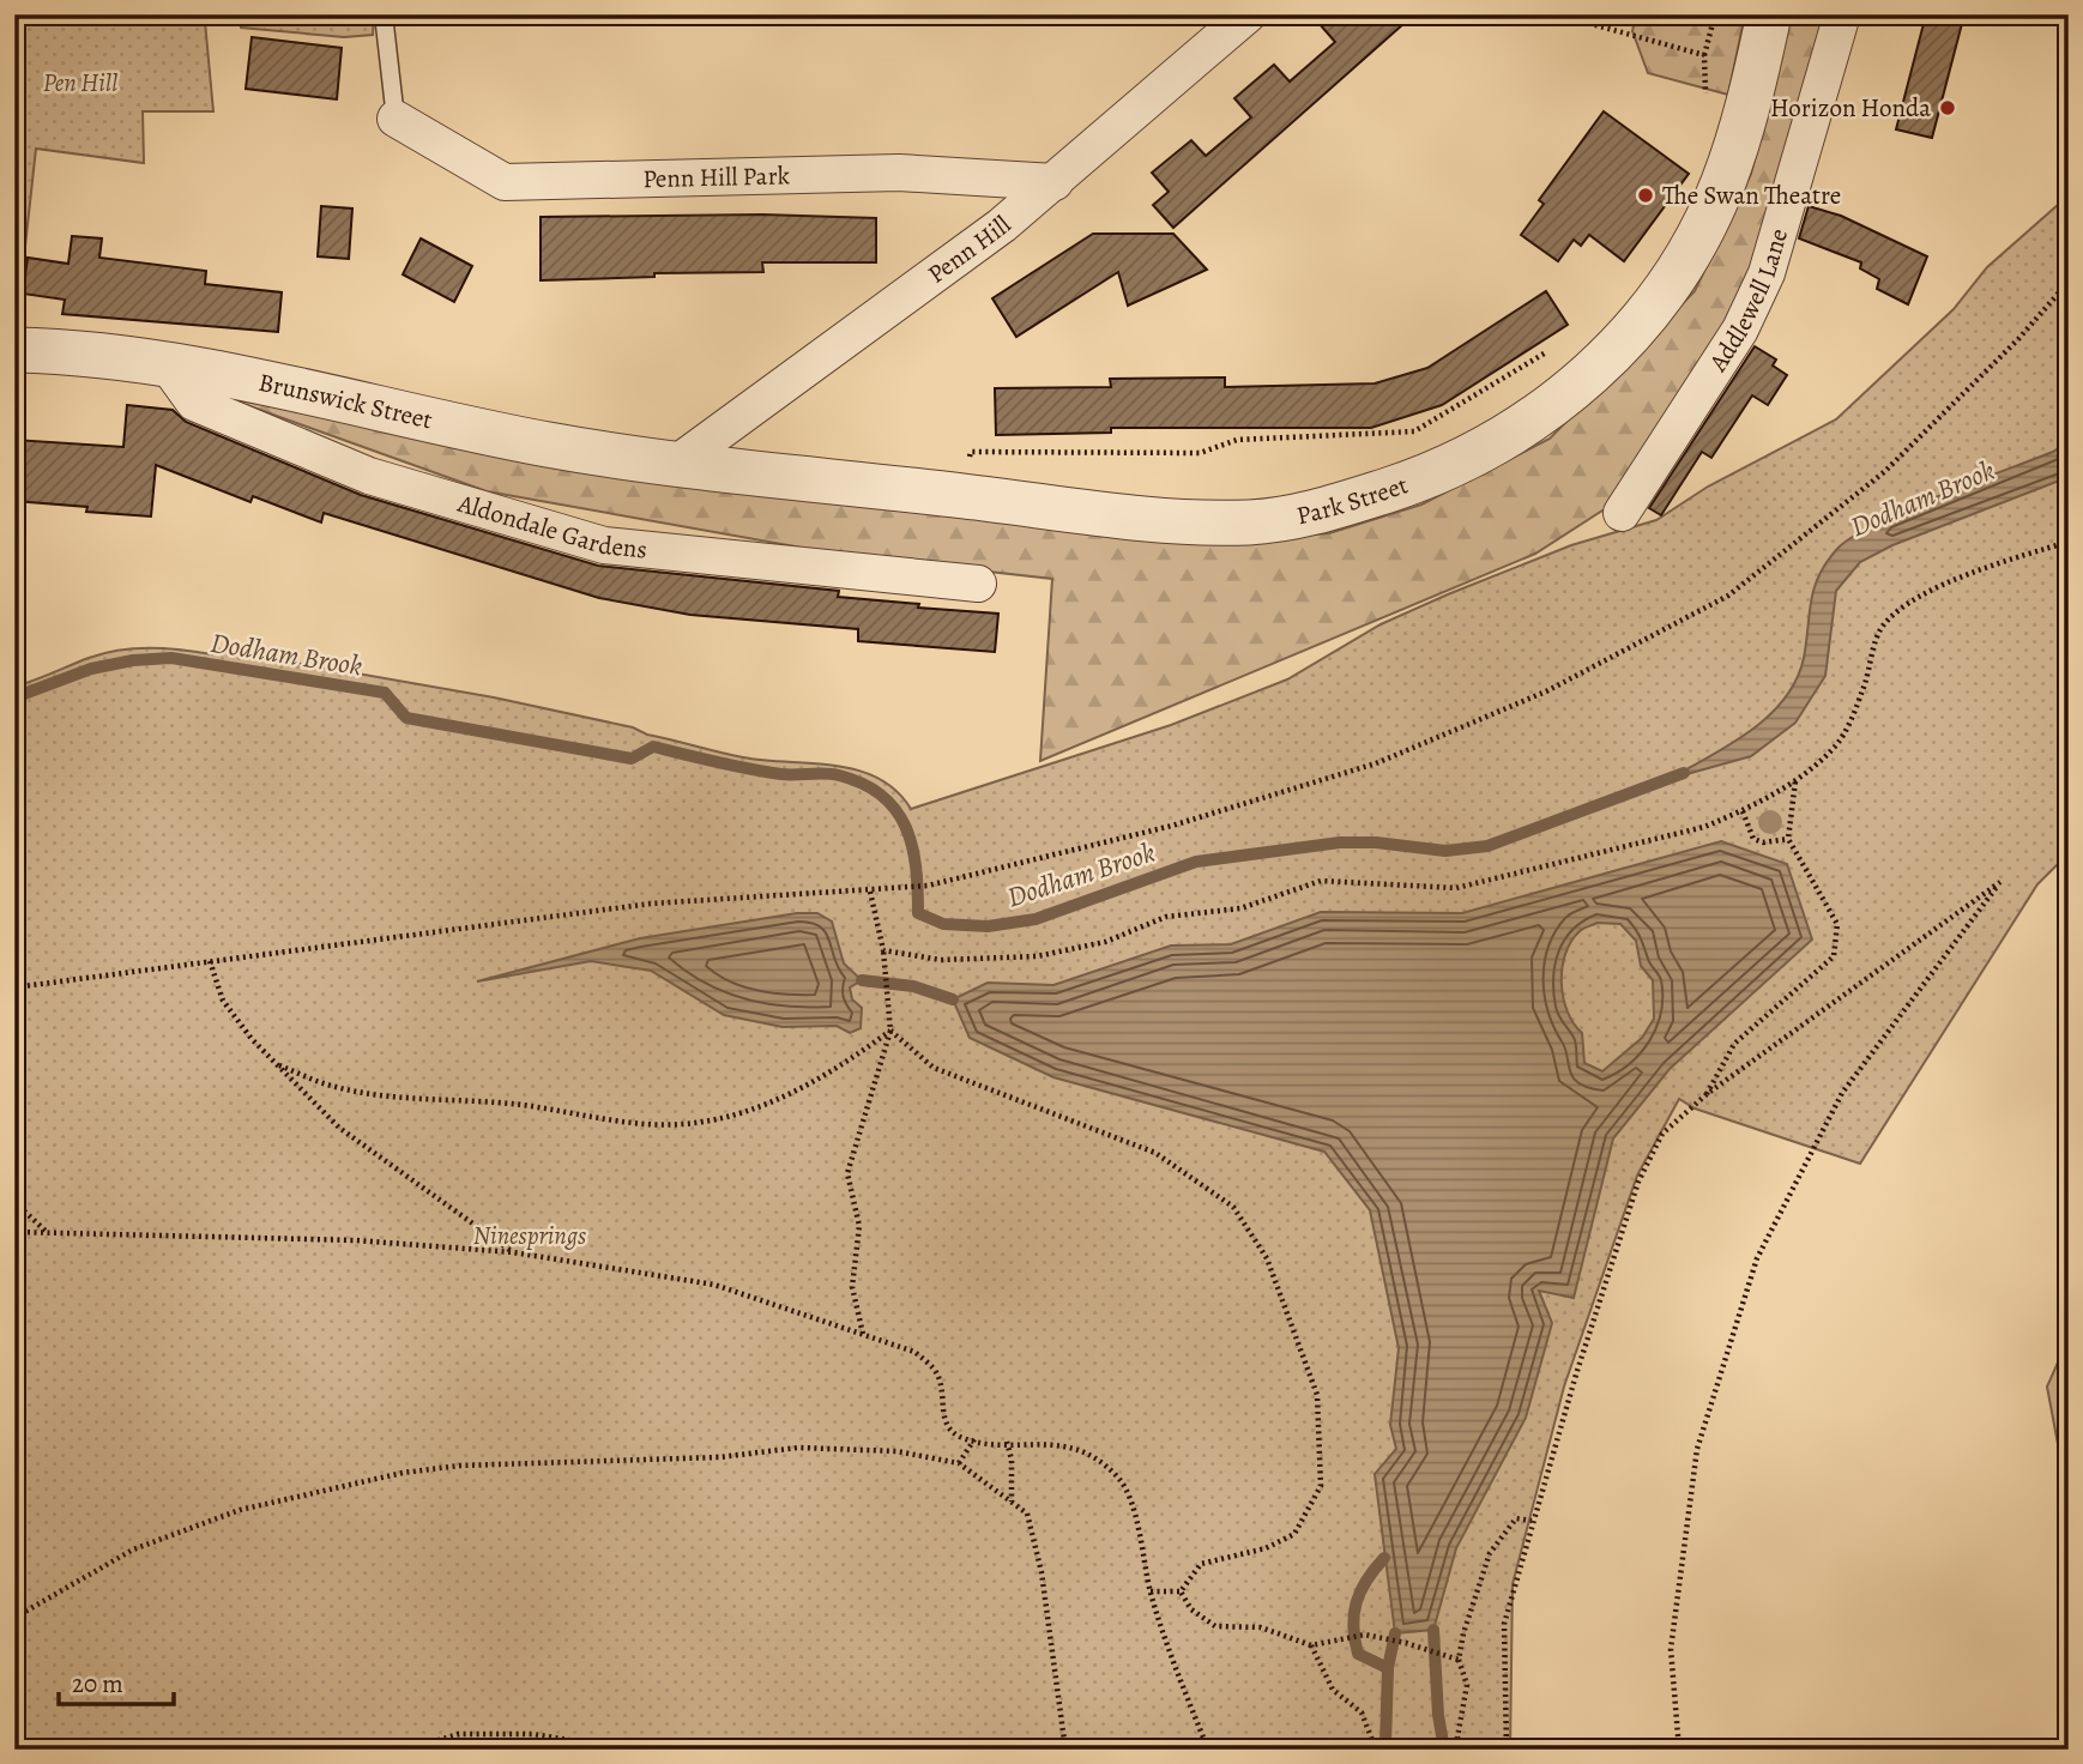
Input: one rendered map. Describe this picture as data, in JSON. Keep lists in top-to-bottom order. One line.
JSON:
{"streets":{"street":["Penn Hill Park","Penn Hill","Addlewell Lane","Brunswick Street","Park Street","Aldondale Gardens"]},"crossings":[["Penn Hill Park","Penn Hill"],["Penn Hill","Brunswick Street"],["Penn Hill","Park Street"],["Brunswick Street","Park Street"],["Brunswick Street","Aldondale Gardens"]],"water":["Dodham Brook"],"parks":["Pen Hill","Ninesprings"],"places":["Horizon Honda","The Swan Theatre"],"scale_bar":"20 m"}
